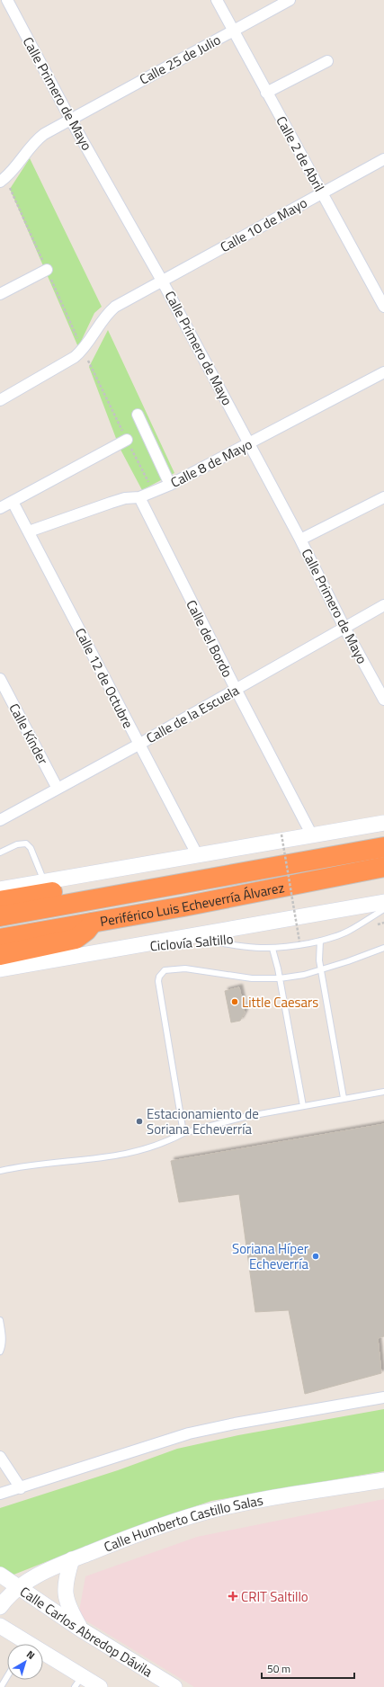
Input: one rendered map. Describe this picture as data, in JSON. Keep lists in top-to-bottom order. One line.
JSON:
{"streets":{"highway":["Periférico Luis Echeverría Álvarez"],"street":["Calle 25 de Julio","Calle Primero de Mayo","Calle 2 de Abril","Calle 10 de Mayo","Calle 8 de Mayo","Calle del Bordo","Calle 12 de Octubre","Calle de la Escuela","Calle Kínder","Calle Humberto Castillo Salas","Calle Carlos Abredop Dávila"]},"crossings":[["Calle 25 de Julio","Calle Primero de Mayo"],["Calle 25 de Julio","Calle 2 de Abril"],["Calle Primero de Mayo","Calle 10 de Mayo"],["Calle Primero de Mayo","Calle 8 de Mayo"],["Calle Primero de Mayo","Calle de la Escuela"],["Calle 2 de Abril","Calle 10 de Mayo"],["Calle 8 de Mayo","Calle del Bordo"],["Calle 8 de Mayo","Calle 12 de Octubre"],["Calle del Bordo","Calle de la Escuela"],["Calle 12 de Octubre","Calle de la Escuela"],["Calle de la Escuela","Calle Kínder"],["Calle Humberto Castillo Salas","Calle Carlos Abredop Dávila"]],"places":{"other":["Little Caesars","Estacionamiento de Soriana Echeverría","Soriana Híper Echeverría"],"health":["CRIT Saltillo"]},"scale_bar":"50 m","north":"top right"}
